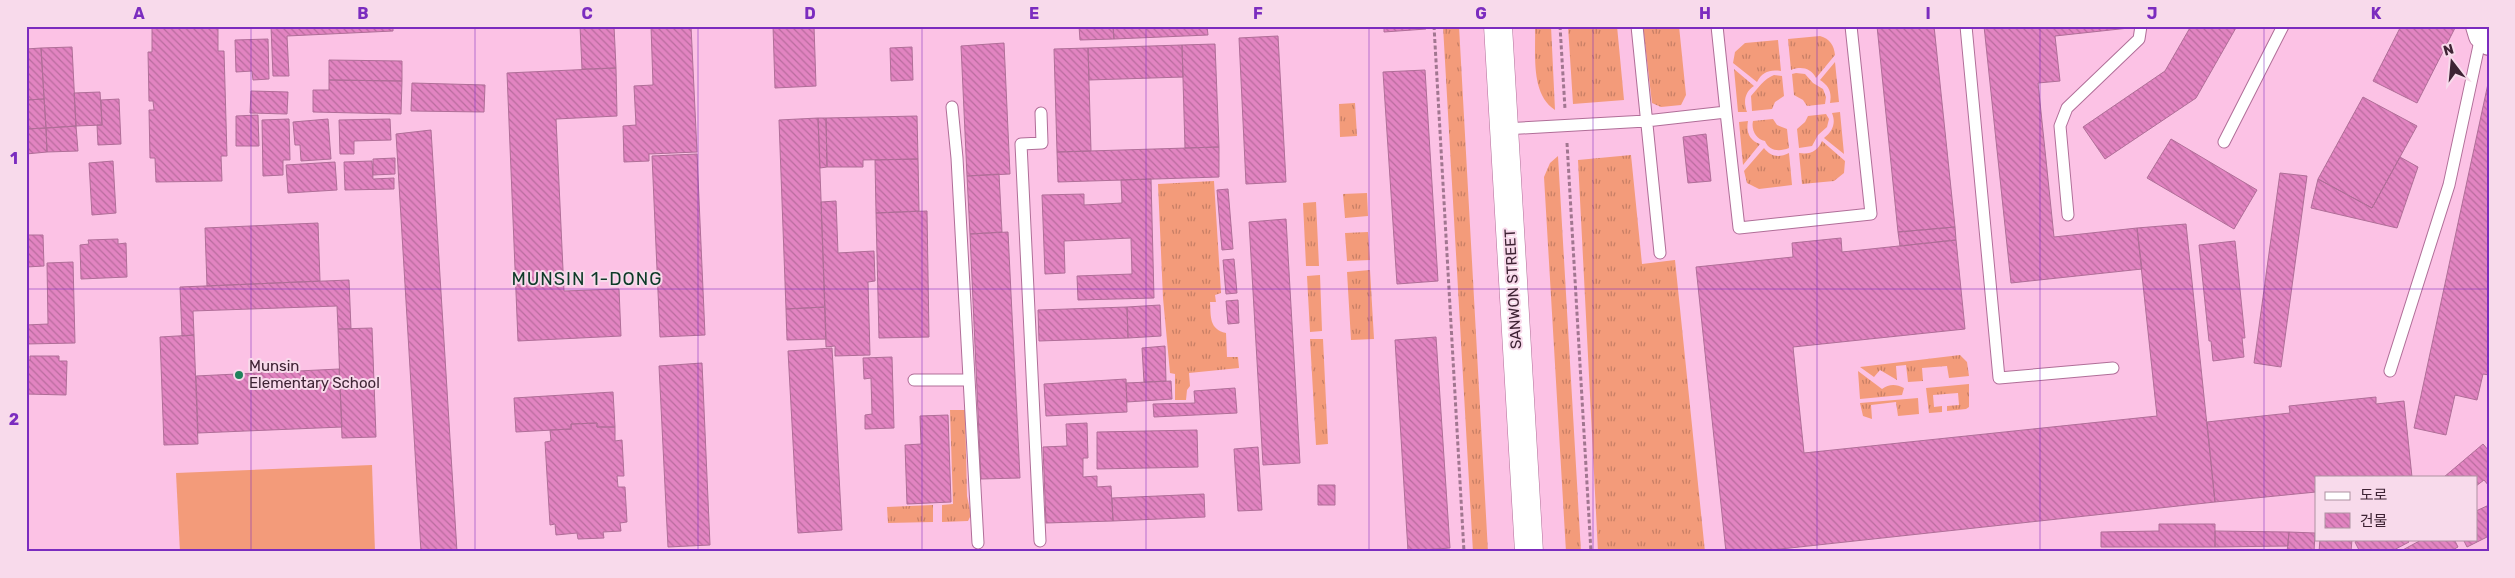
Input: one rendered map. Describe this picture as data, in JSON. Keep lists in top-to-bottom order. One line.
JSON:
{"streets":{"main road":["SANWON STREET"]},"districts":["MUNSIN 1-DONG"],"places":["Munsin Elementary School"],"legend":["도로","건물"],"north":"top","grid":{"columns":["A","B","C","D","E","F","G","H","I","J","K"],"rows":["1","2"]}}
